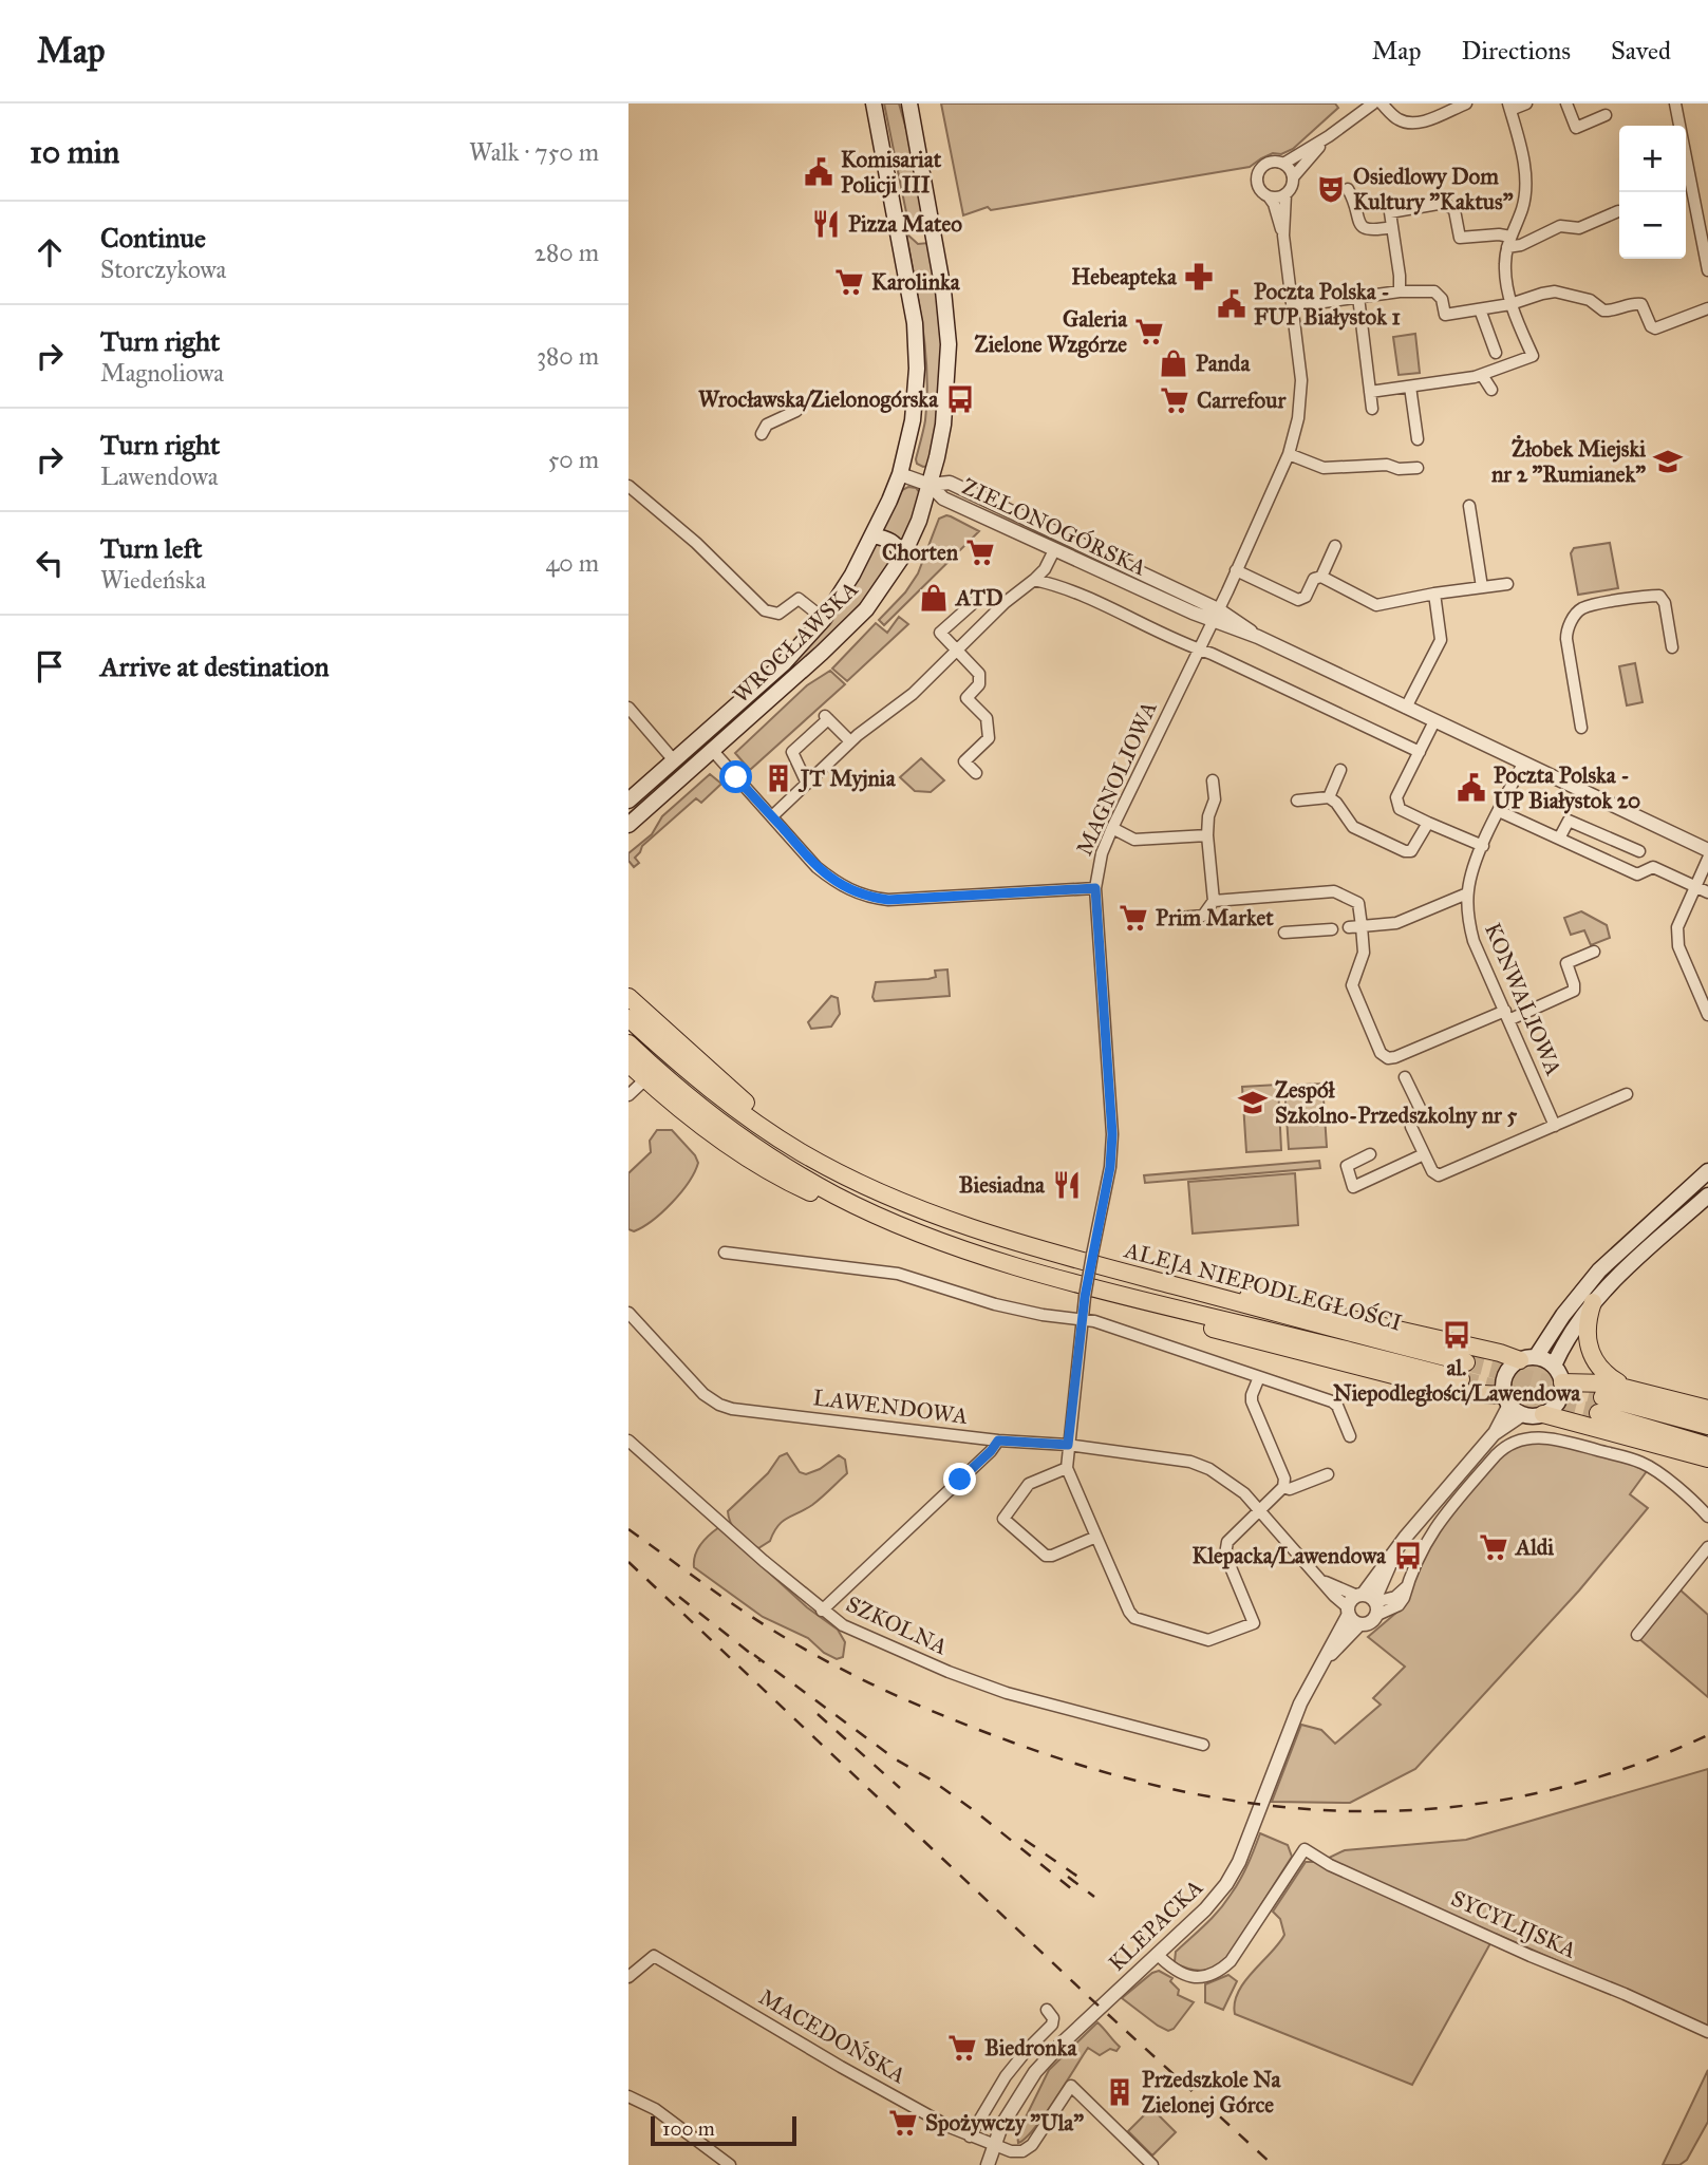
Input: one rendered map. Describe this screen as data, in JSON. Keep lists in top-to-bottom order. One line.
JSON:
{"streets":{"main road":["WROCŁAWSKA","ALEJA NIEPODLEGŁOŚCI"],"street":["ZIELONOGÓRSKA","MAGNOLIOWA","KONWALIOWA","LAWENDOWA","SZKOLNA","SYCYLIJSKA","KLEPACKA","MACEDOŃSKA"]},"crossings":[["ZIELONOGÓRSKA","WROCŁAWSKA"],["ZIELONOGÓRSKA","MAGNOLIOWA"],["ZIELONOGÓRSKA","KONWALIOWA"],["MAGNOLIOWA","LAWENDOWA"],["LAWENDOWA","KLEPACKA"],["SYCYLIJSKA","KLEPACKA"],["KLEPACKA","MACEDOŃSKA"]],"places":{"public building":["Komisariat Policji III","Poczta Polska - FUP Białystok 1","Poczta Polska - UP Białystok 20"],"theatre":["Osiedlowy Dom Kultury \"Kaktus\""],"restaurant":["Pizza Mateo","Biesiadna"],"pharmacy":["Hebeapteka"],"supermarket":["Karolinka","Galeria Zielone Wzgórze","Carrefour","Chorten","Prim Market","Aldi","Biedronka","Spożywczy \"Ula\""],"shop":["Panda","ATD"],"bus stop":["Wrocławska/Zielonogórska","al. Niepodległości/Lawendowa","Klepacka/Lawendowa"],"school or university":["Żłobek Miejski nr 2 \"Rumianek\"","Zespół Szkolno-Przedszkolny nr 5"],"building":["JT Myjnia","Przedszkole Na Zielonej Górce"]},"scale_bar":"100 m","page":{"header":"Map","nav":["Map","Directions","Saved"],"heading":["10 min","Walk · 750 m"],"map_buttons":["+","−"],"list":[["Continue","Storczykowa","280 m"],["Turn right","Magnoliowa","380 m"],["Turn right","Lawendowa","50 m"],["Turn left","Wiedeńska","40 m"],"Arrive at destination"],"scale":"100 m"}}
